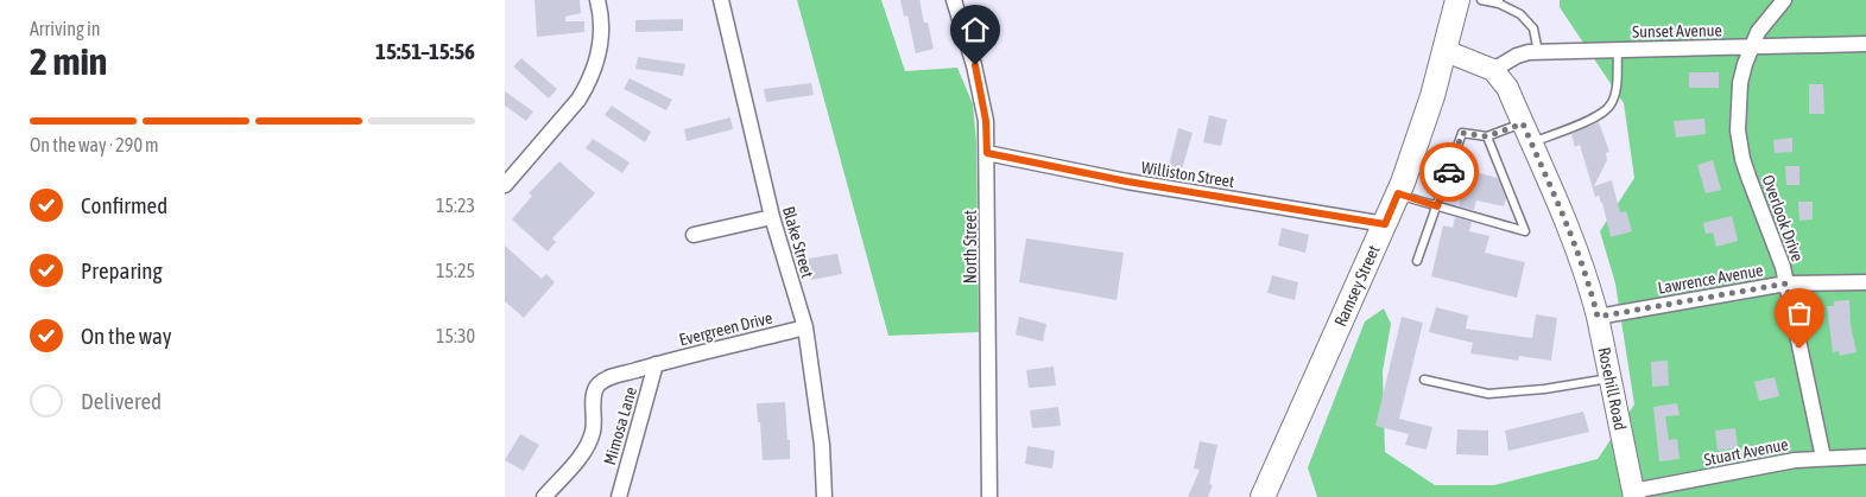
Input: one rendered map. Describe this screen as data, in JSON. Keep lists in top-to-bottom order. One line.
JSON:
{"streets":{"main road":["Ramsey Street","Rosehill Road"],"street":["Sunset Avenue","Williston Street","Overlook Drive","Blake Street","North Street","Lawrence Avenue","Evergreen Drive","Mimosa Lane","Stuart Avenue"]},"crossings":[["Sunset Avenue","Overlook Drive"],["Sunset Avenue","Rosehill Road"],["Williston Street","North Street"],["Williston Street","Ramsey Street"],["Overlook Drive","Lawrence Avenue"],["Overlook Drive","Stuart Avenue"],["Blake Street","Evergreen Drive"],["Lawrence Avenue","Rosehill Road"],["Evergreen Drive","Mimosa Lane"],["Rosehill Road","Stuart Avenue"]],"page":{"heading":["2 min","Arriving in","15:51–15:56"],"bar":"On the way · 290 m","list":[["Confirmed","15:23"],["Preparing","15:25"],["On the way","15:30"],"Delivered"]}}
